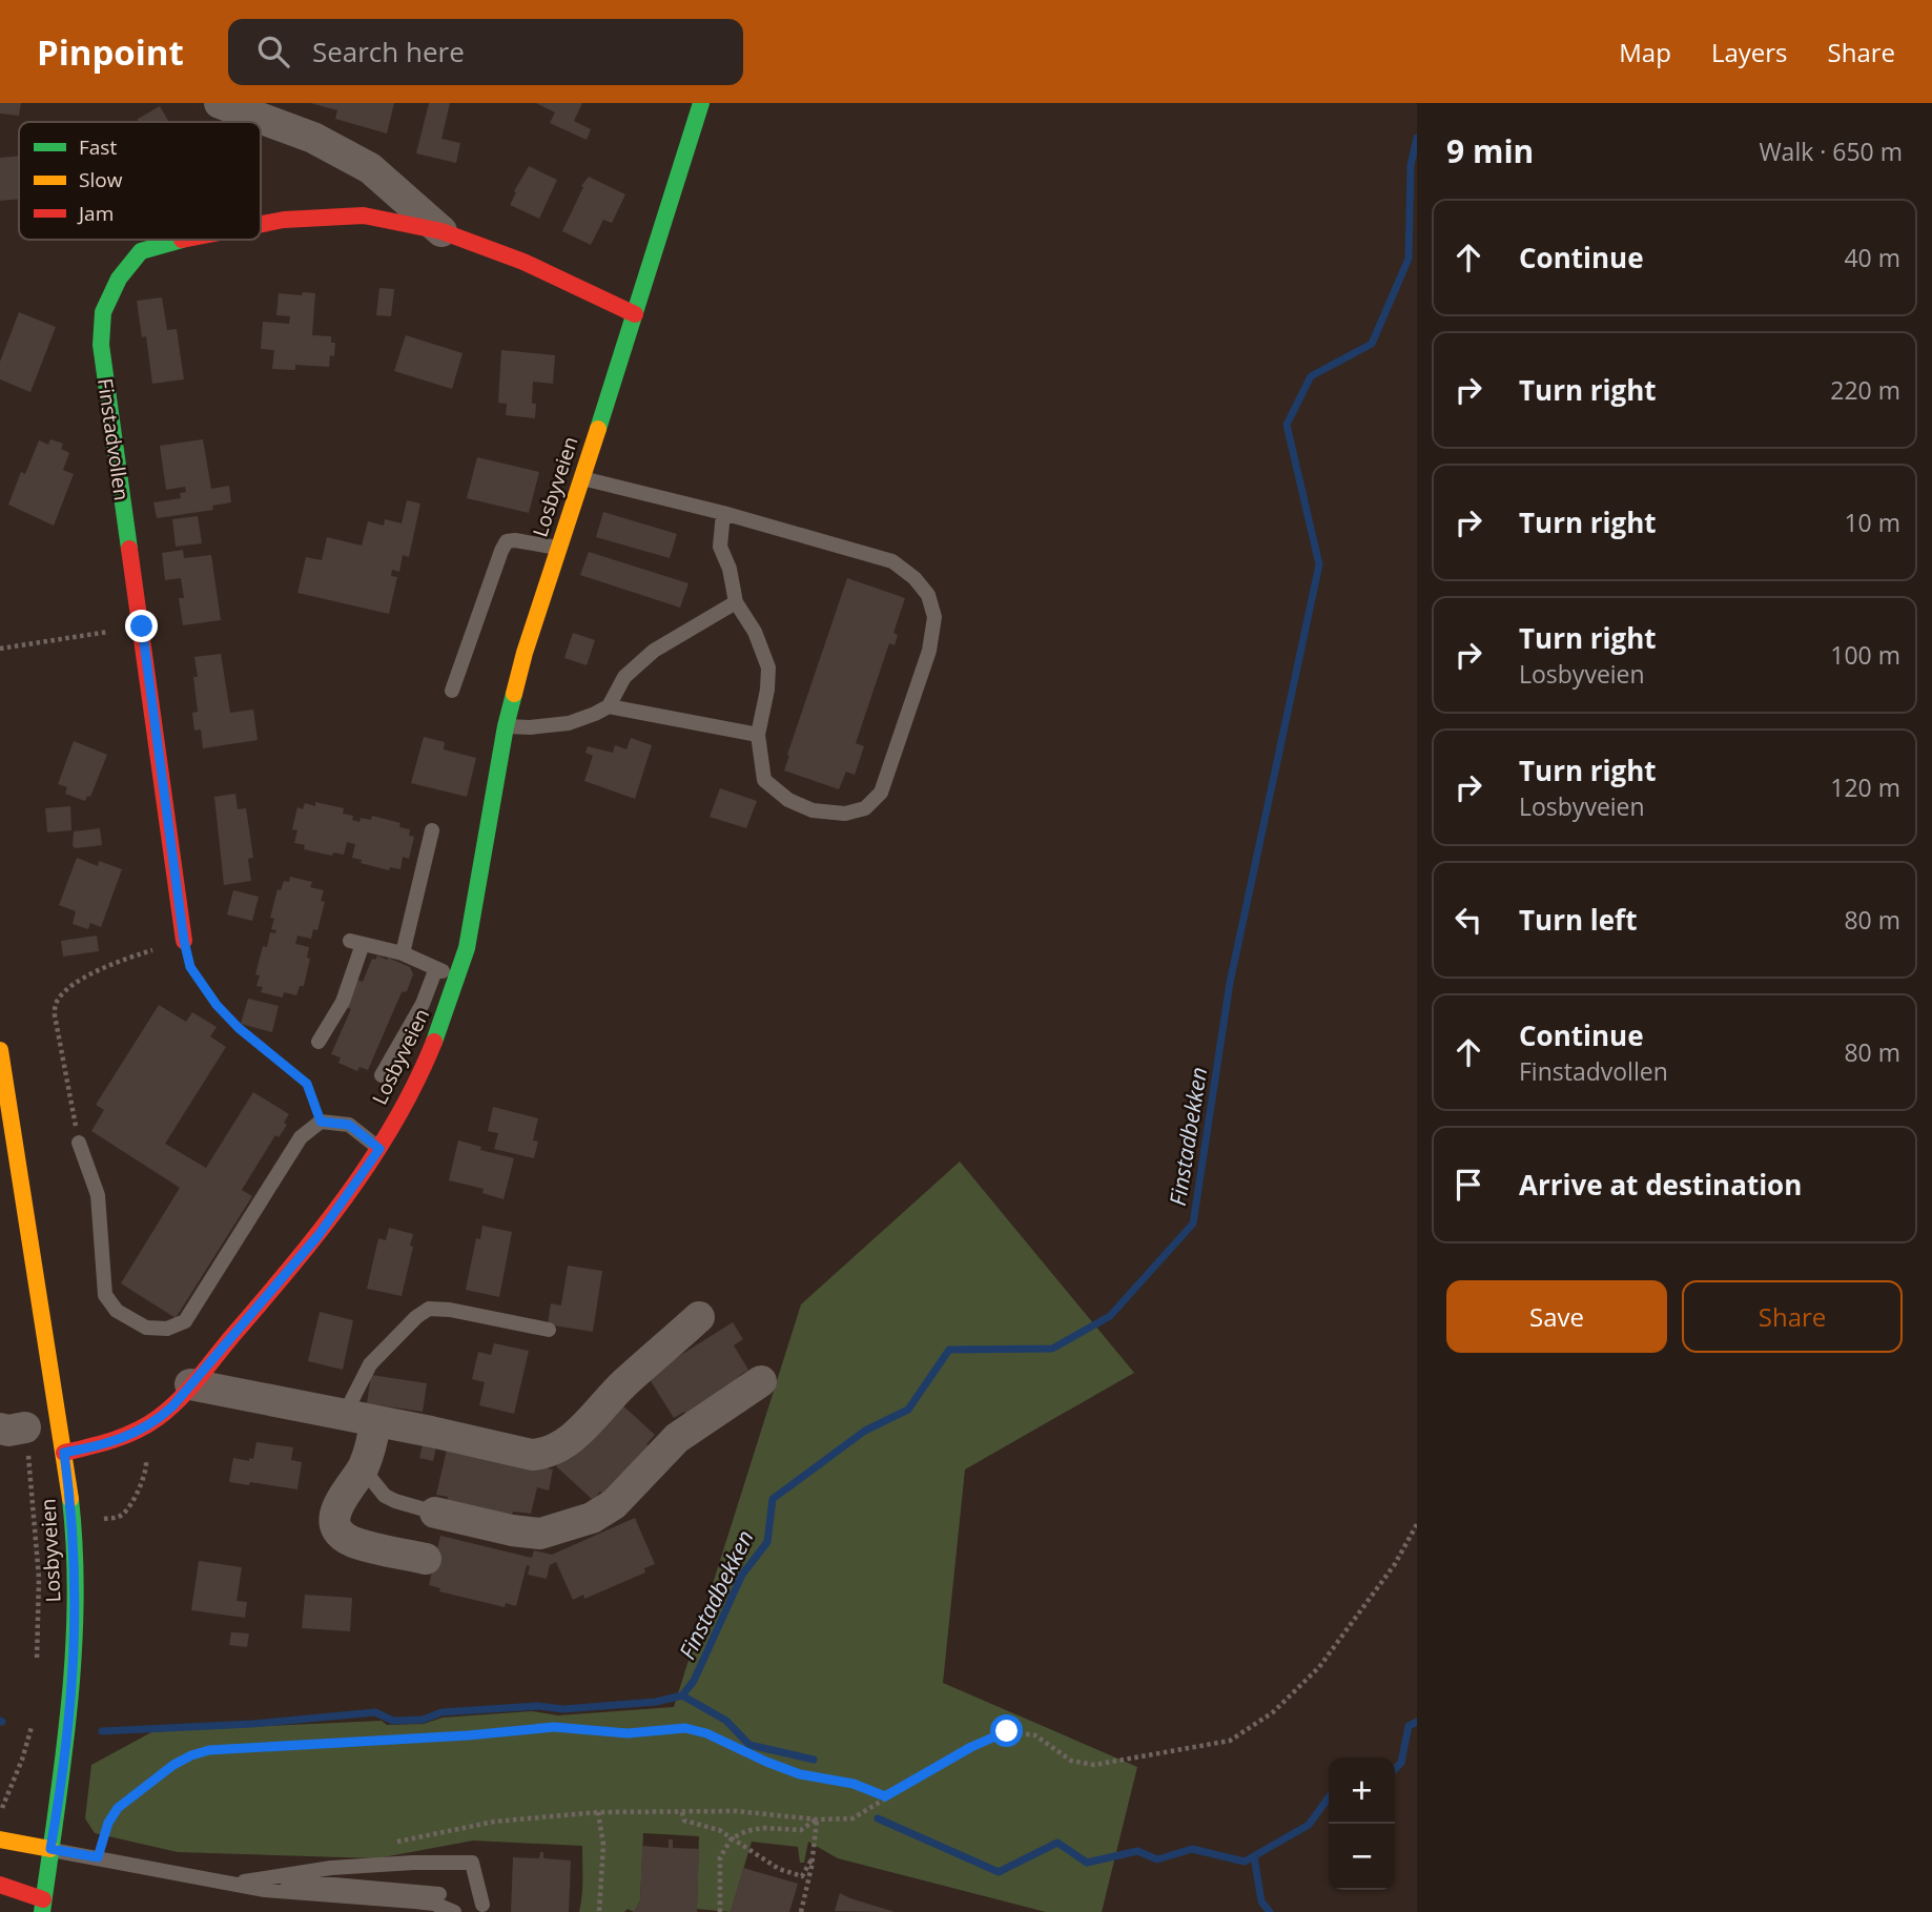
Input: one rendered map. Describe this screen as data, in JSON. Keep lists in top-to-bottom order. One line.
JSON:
{"streets":{"main road":["Finstadvollen","Losbyveien"]},"crossings":[["Finstadvollen","Losbyveien"]],"water":["Finstadbekken"],"legend":["Fast","Slow","Jam"],"page":{"header":"Pinpoint","search":"Search here","nav":["Map","Layers","Share"],"heading":["9 min","Walk · 650 m"],"list":[["Continue","40 m"],["Turn right","220 m"],["Turn right","10 m"],["Turn right","Losbyveien","100 m"],["Turn right","Losbyveien","120 m"],["Turn left","80 m"],["Continue","Finstadvollen","80 m"],"Arrive at destination"],"buttons":["Save","Share"],"map_buttons":["+","−"]}}
